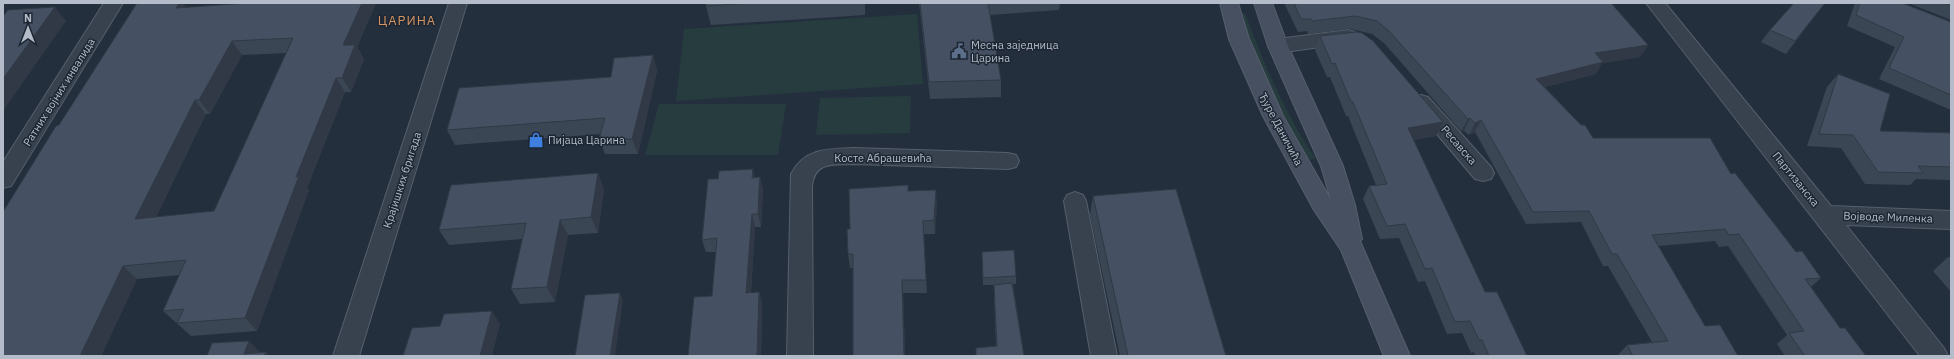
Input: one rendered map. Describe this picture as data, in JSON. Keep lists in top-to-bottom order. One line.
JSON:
{"streets":{"street":["Ратних војних инвалида","Ђуре Даничића","Ресавска","Косте Абрашевића","Партизанска","Крајишких бригада","Војводе Миленка"]},"crossings":[["Партизанска","Војводе Миленка"]],"districts":["ЦАРИНА"],"places":{"public building":["Месна заједница Царина"],"shop":["Пијаца Царина"]},"north":"top"}
